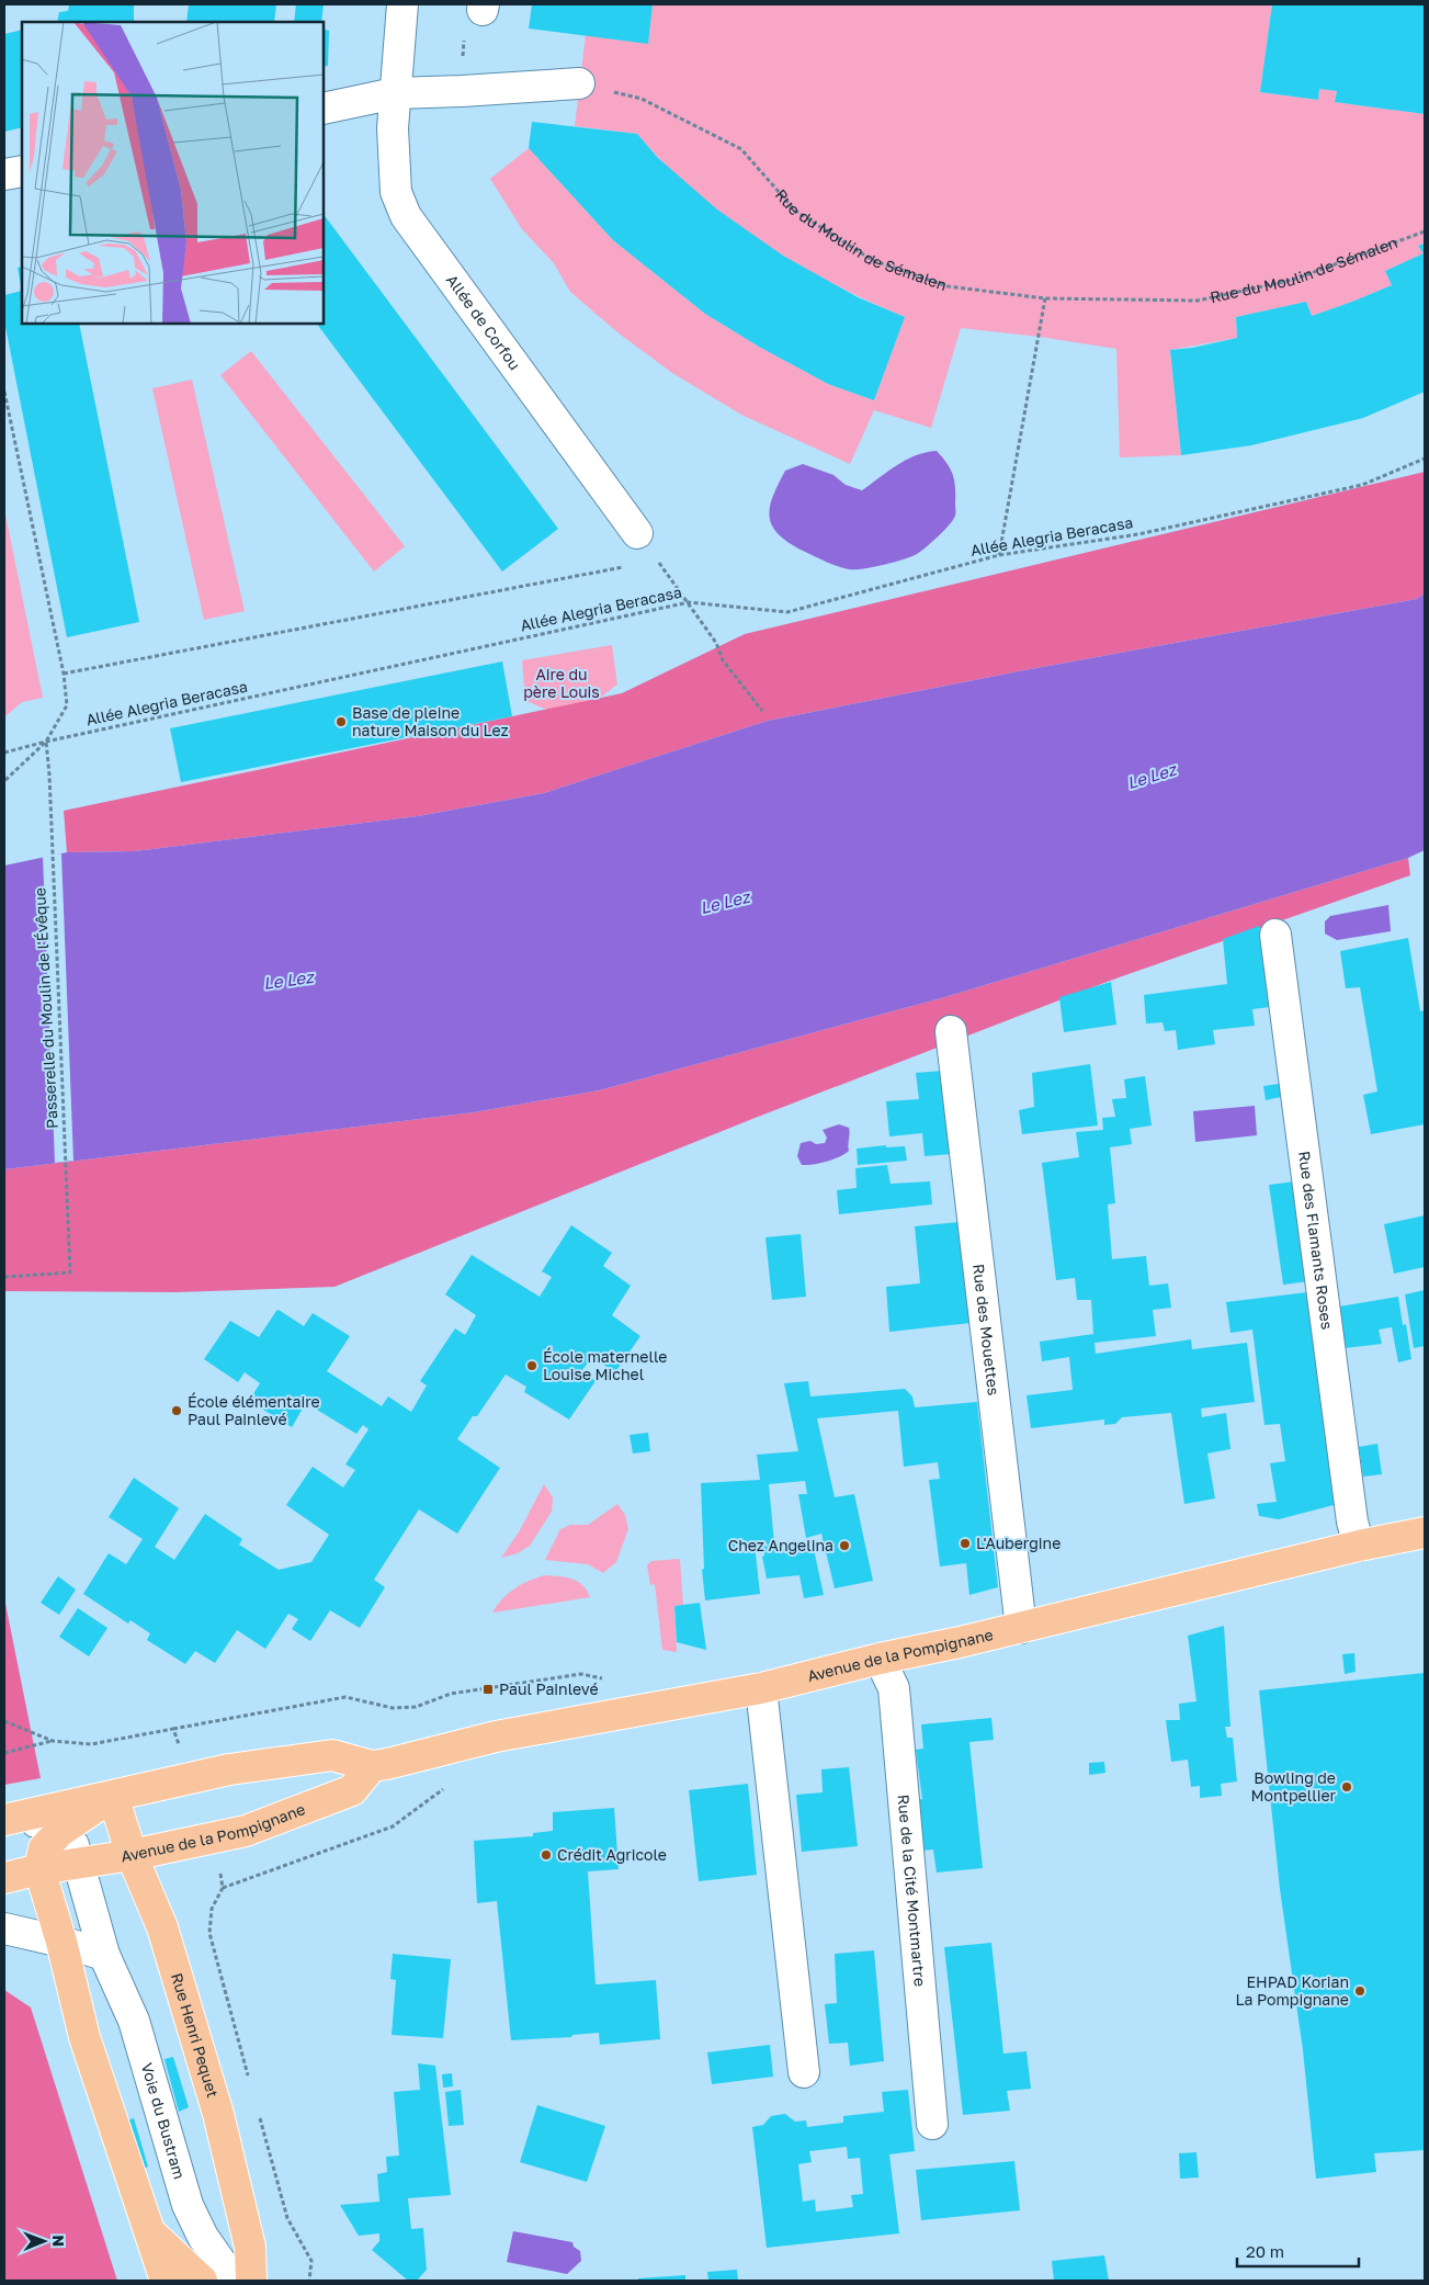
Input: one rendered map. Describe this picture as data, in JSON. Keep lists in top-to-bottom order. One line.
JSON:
{"streets":{"main road":["Avenue de la Pompignane","Rue Henri Pequet"],"street":["Allée de Corfou","Rue des Flamants Roses","Rue des Mouettes","Rue de la Cité Montmartre","Voie du Bustram"],"path":["Rue du Moulin de Sémalen","Allée Alegria Beracasa","Passerelle du Moulin de l'Évêque"]},"crossings":[["Allée Alegria Beracasa","Passerelle du Moulin de l'Évêque"],["Rue des Flamants Roses","Avenue de la Pompignane"],["Rue des Mouettes","Avenue de la Pompignane"],["Avenue de la Pompignane","Rue de la Cité Montmartre"],["Avenue de la Pompignane","Rue Henri Pequet"],["Avenue de la Pompignane","Voie du Bustram"]],"water":["Le Lez"],"parks":["Aire du père Louis"],"places":{"other":["Base de pleine nature Maison du Lez","École maternelle Louise Michel","École élémentaire Paul Painlevé","L'Aubergine","Chez Angelina","Bowling de Montpellier","Crédit Agricole","EHPAD Korian La Pompignane"],"transit":["Paul Painlevé"]},"scale_bar":"20 m","north":"right"}
